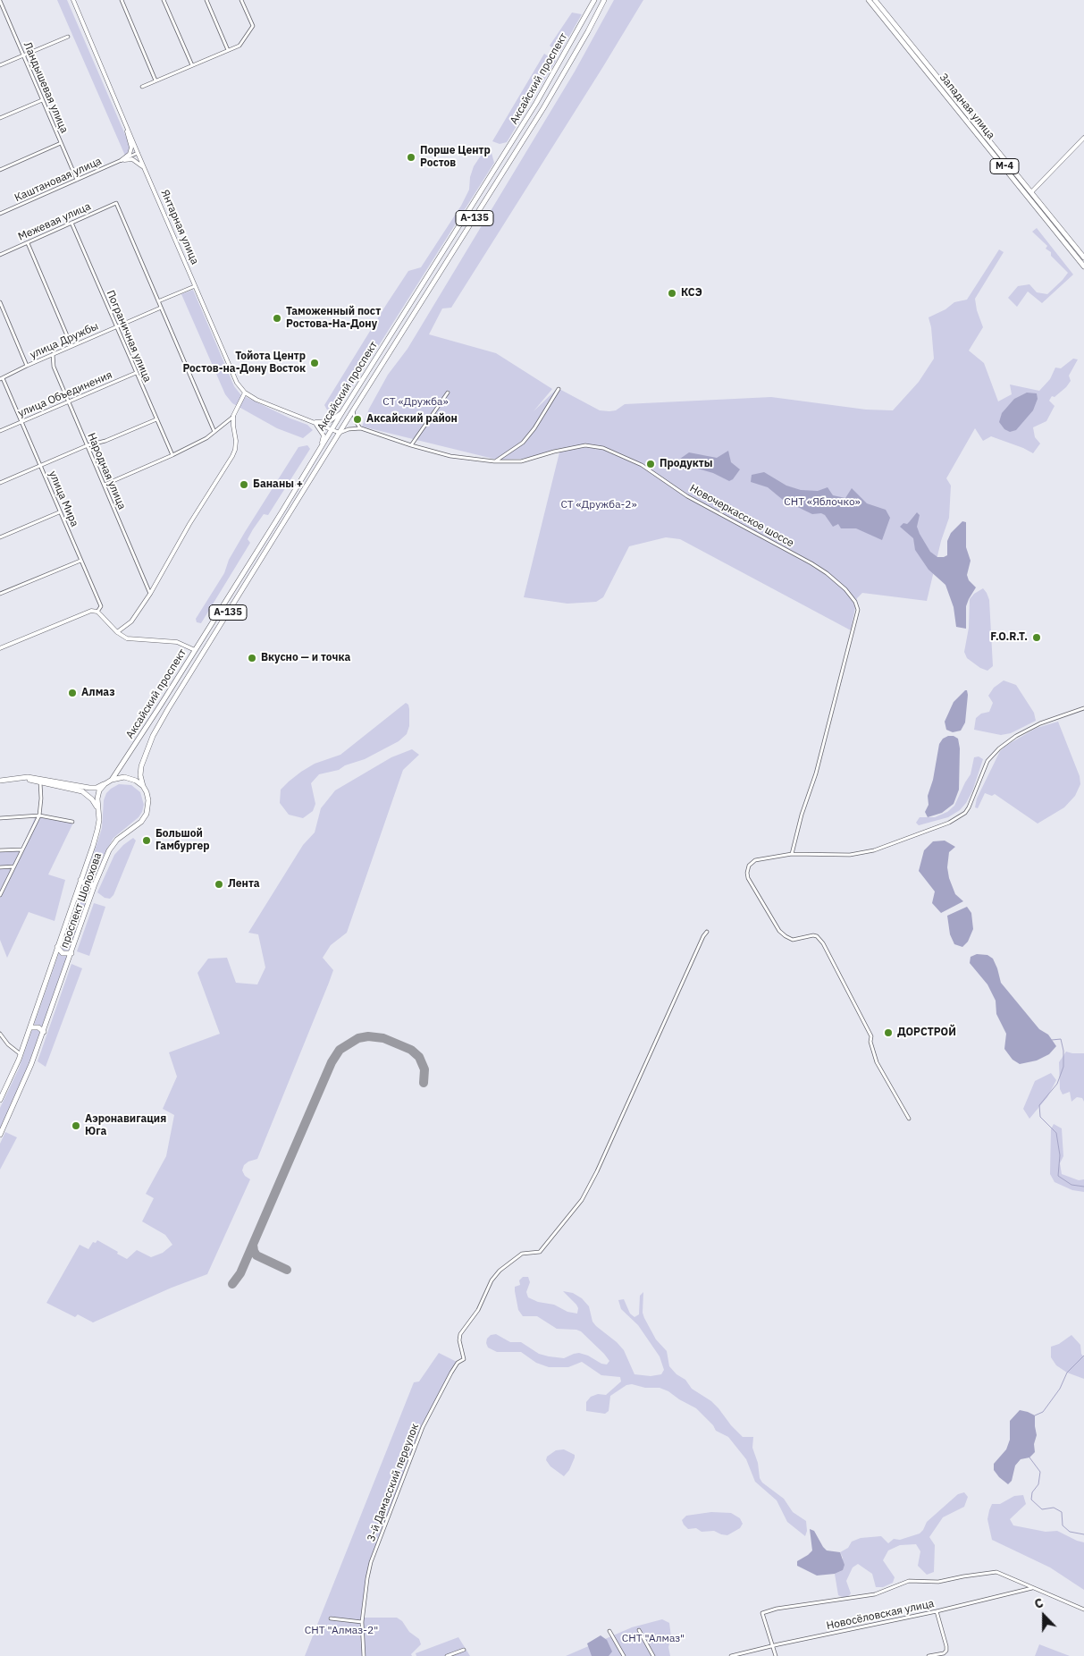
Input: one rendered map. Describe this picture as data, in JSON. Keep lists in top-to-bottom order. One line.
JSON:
{"streets":{"main road":["Аксайский проспект","Западная улица","М-4","А-135","проспект Шолохова"],"street":["Ландышевая улица","Каштановая улица","Межевая улица","Янтарная улица","Пограничная улица","улица Дружбы","улица Объединения","Народная улица","улица Мира","Новочеркасское шоссе","3-й Дамасский переулок","Новосёловская улица"]},"crossings":[["Аксайский проспект","Янтарная улица"],["Аксайский проспект","проспект Шолохова"],["Ландышевая улица","Каштановая улица"],["Каштановая улица","Янтарная улица"],["Межевая улица","Пограничная улица"],["Пограничная улица","улица Дружбы"],["Пограничная улица","улица Объединения"],["улица Дружбы","Народная улица"],["улица Дружбы","улица Мира"],["улица Объединения","Народная улица"],["улица Объединения","улица Мира"]],"parks":["СТ «Дружба»","СНТ «Яблочко»","СТ «Дружба-2»","СНТ \"Алмаз-2\"","СНТ \"Алмаз\""],"places":["Порше Центр Ростов","КСЭ","Таможенный пост Ростова-На-Дону","Тойота Центр Ростов-на-Дону Восток","Аксайский район","Продукты","Бананы +","F.O.R.T.","Вкусно — и точка","Алмаз","Большой Гамбургер","Лента","ДОРСТРОЙ","Аэронавигация Юга"],"north":"top"}
